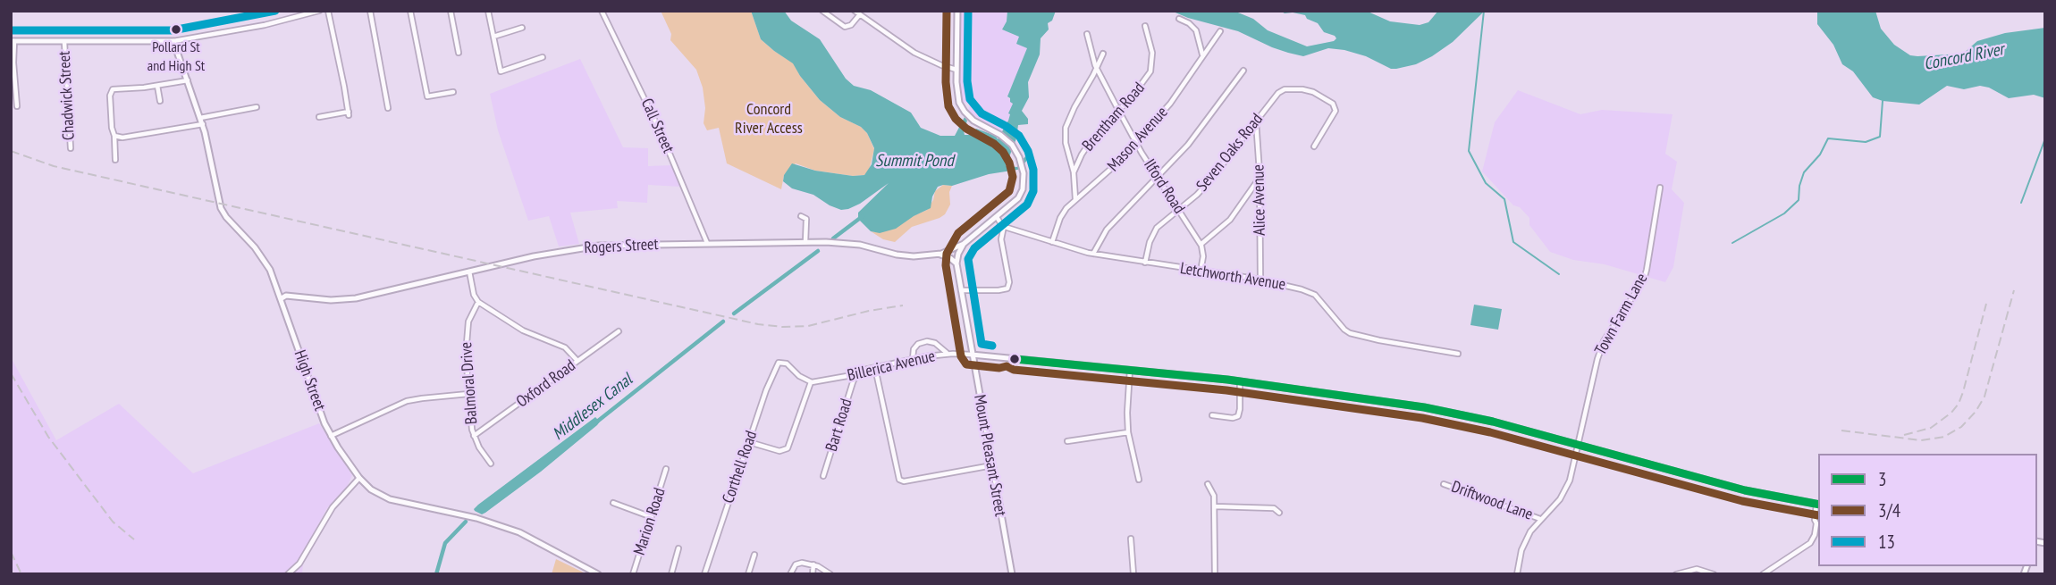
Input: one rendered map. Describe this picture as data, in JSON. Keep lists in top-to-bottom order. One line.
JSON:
{"streets":{"main road":["Rogers Street","Billerica Avenue","High Street","Mount Pleasant Street"],"street":["Chadwick Street","Brentham Road","Call Street","Mason Avenue","Seven Oaks Road","Ilford Road","Alice Avenue","Letchworth Avenue","Town Farm Lane","Balmoral Drive","Oxford Road","Bart Road","Corthell Road","Driftwood Lane","Marion Road"]},"crossings":[["Brentham Road","Ilford Road"],["Call Street","Rogers Street"],["Mason Avenue","Ilford Road"],["Mason Avenue","Letchworth Avenue"],["Seven Oaks Road","Ilford Road"],["Seven Oaks Road","Alice Avenue"],["Seven Oaks Road","Letchworth Avenue"],["Alice Avenue","Letchworth Avenue"],["Rogers Street","High Street"],["Town Farm Lane","Billerica Avenue"],["Town Farm Lane","Driftwood Lane"],["Billerica Avenue","Bart Road"],["Billerica Avenue","Mount Pleasant Street"],["Billerica Avenue","Corthell Road"],["Balmoral Drive","Oxford Road"]],"water":["Concord River","Summit Pond","Middlesex Canal"],"parks":["Concord River Access"],"places":["Pollard St and High St"],"lines":["transit line 3/4","transit line 13","transit line 3"],"legend":["3","3/4","13"]}
